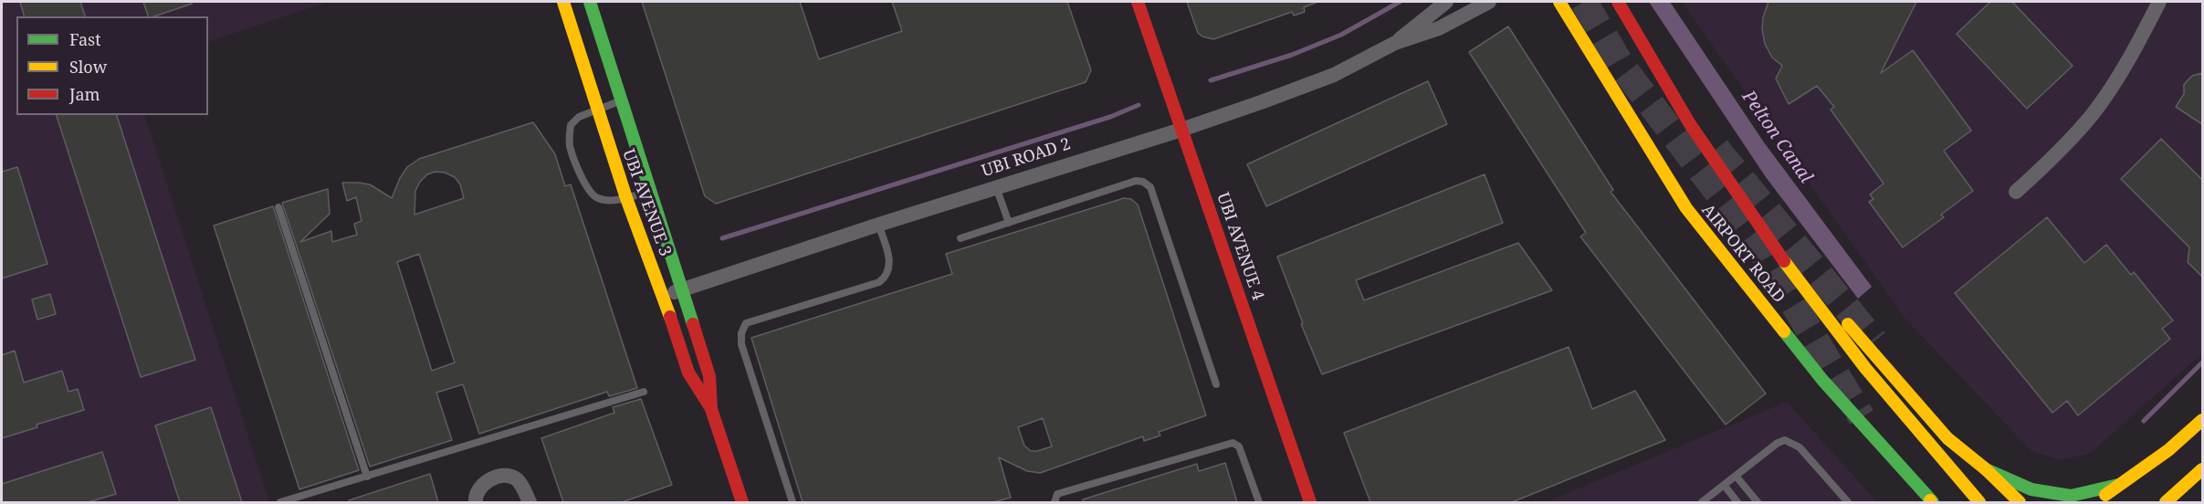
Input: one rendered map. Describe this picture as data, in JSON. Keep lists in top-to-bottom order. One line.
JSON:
{"streets":{"main road":["UBI AVENUE 3","UBI AVENUE 4","AIRPORT ROAD"],"street":["UBI ROAD 2"]},"crossings":[["UBI ROAD 2","UBI AVENUE 3"],["UBI ROAD 2","UBI AVENUE 4"]],"water":["Pelton Canal"],"legend":["Fast","Slow","Jam"]}
